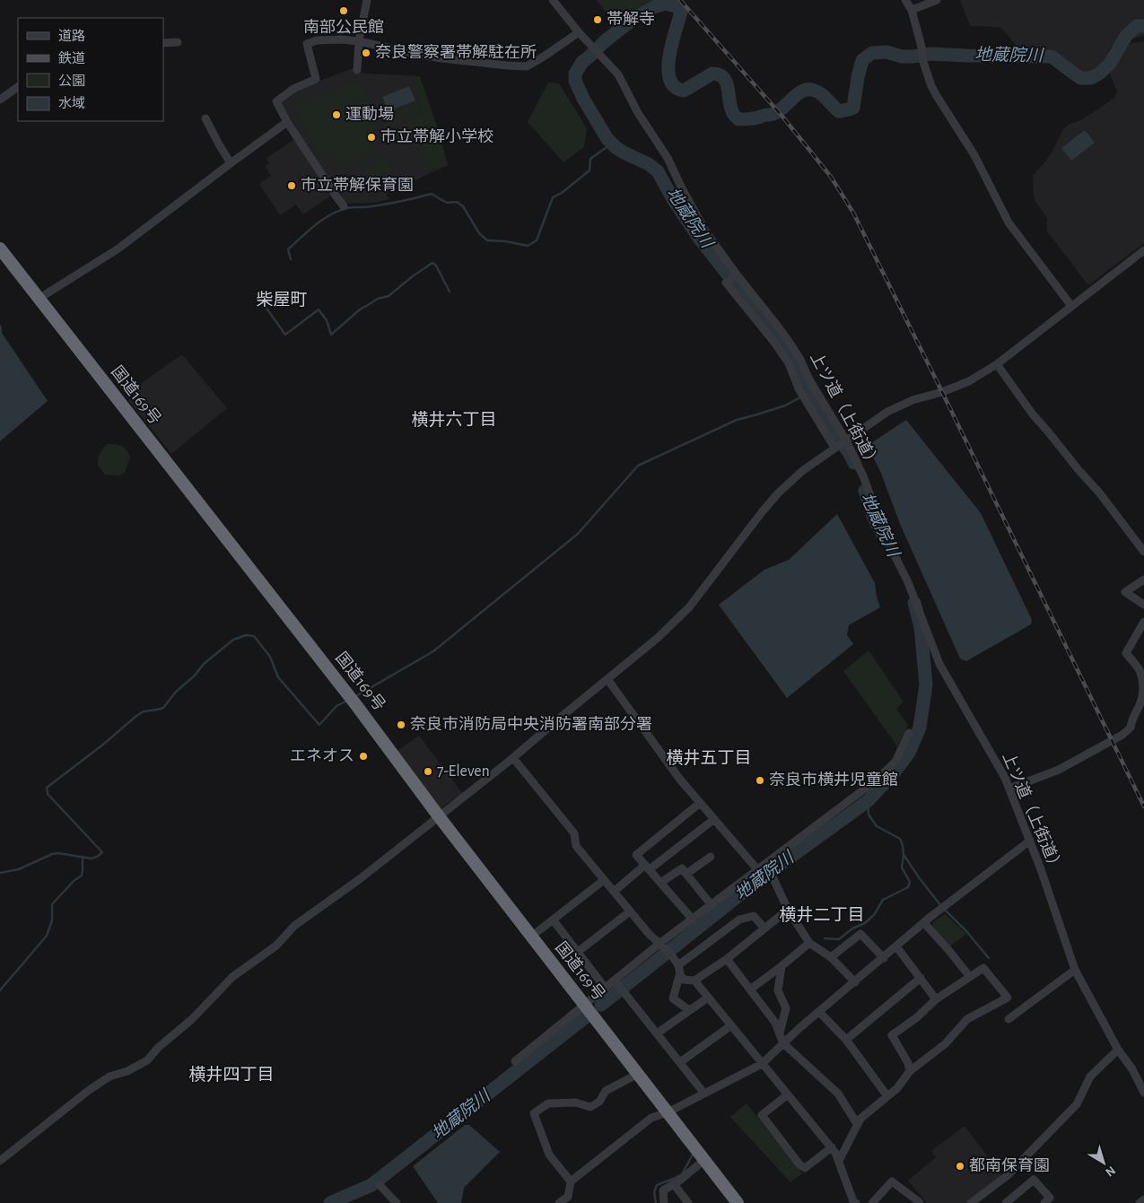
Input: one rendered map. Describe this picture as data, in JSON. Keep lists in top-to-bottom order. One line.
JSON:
{"streets":{"highway":["国道169号"],"street":["上ツ道（上街道）"]},"districts":["柴屋町","横井六丁目","横井五丁目","横井二丁目","横井四丁目"],"water":["地蔵院川"],"places":["南部公民館","帯解寺","奈良警察署帯解駐在所","運動場","市立帯解小学校","市立帯解保育園","奈良市消防局中央消防署南部分署","エネオス","7-Eleven","奈良市横井児童館","都南保育園"],"legend":["道路","鉄道","公園","水域"],"north":"bottom right"}
